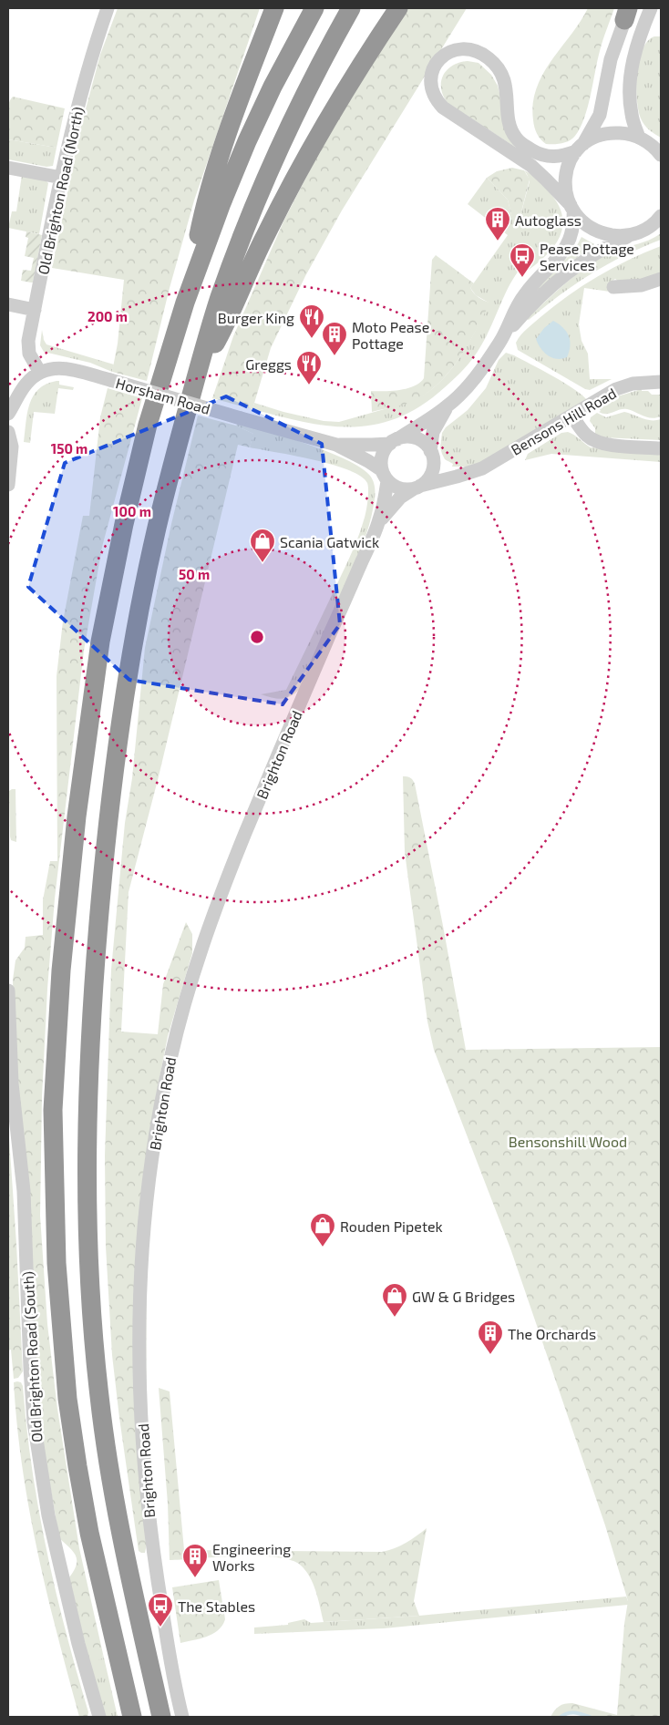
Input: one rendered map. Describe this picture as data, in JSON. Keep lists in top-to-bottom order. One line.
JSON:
{"streets":{"street":["Old Brighton Road (North)","Horsham Road","Bensons Hill Road","Brighton Road","Old Brighton Road (South)"]},"crossings":[["Old Brighton Road (North)","Horsham Road"],["Horsham Road","Bensons Hill Road"],["Horsham Road","Brighton Road"],["Bensons Hill Road","Brighton Road"]],"parks":["Bensonshill Wood"],"places":{"building":["Autoglass","Moto Pease Pottage","The Orchards","Engineering Works"],"bus stop":["Pease Pottage Services","The Stables"],"restaurant":["Burger King","Greggs"],"shop":["Scania Gatwick","Rouden Pipetek","GW & G Bridges"]},"rings":["200 m","150 m","100 m","50 m"]}
